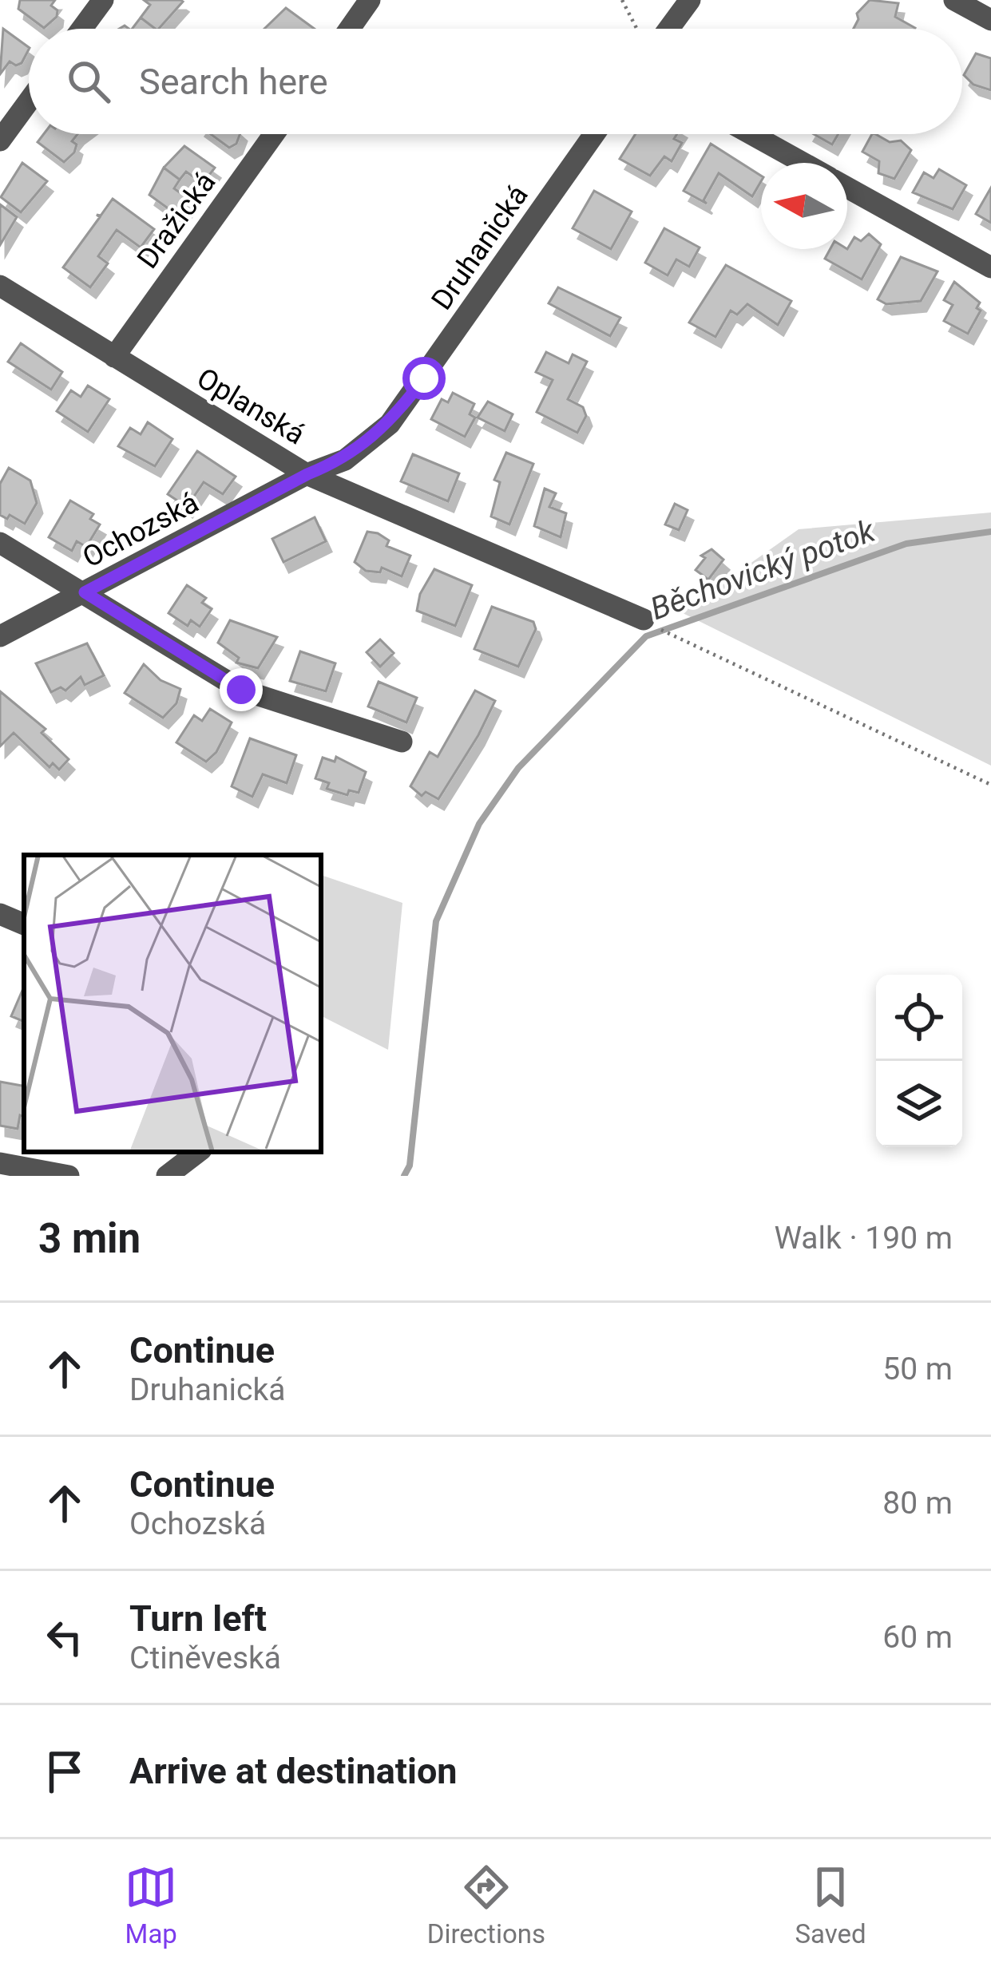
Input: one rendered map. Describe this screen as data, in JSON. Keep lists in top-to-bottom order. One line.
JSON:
{"streets":{"street":["Dražická","Druhanická","Oplanská","Ochozská"]},"crossings":[["Dražická","Oplanská"],["Druhanická","Oplanská"],["Druhanická","Ochozská"],["Oplanská","Ochozská"]],"water":["Běchovický potok"],"north":"left","page":{"search":"Search here","heading":["3 min","Walk · 190 m"],"list":[["Continue","Druhanická","50 m"],["Continue","Ochozská","80 m"],["Turn left","Ctiněveská","60 m"],"Arrive at destination"],"nav":["Map","Directions","Saved"]}}
